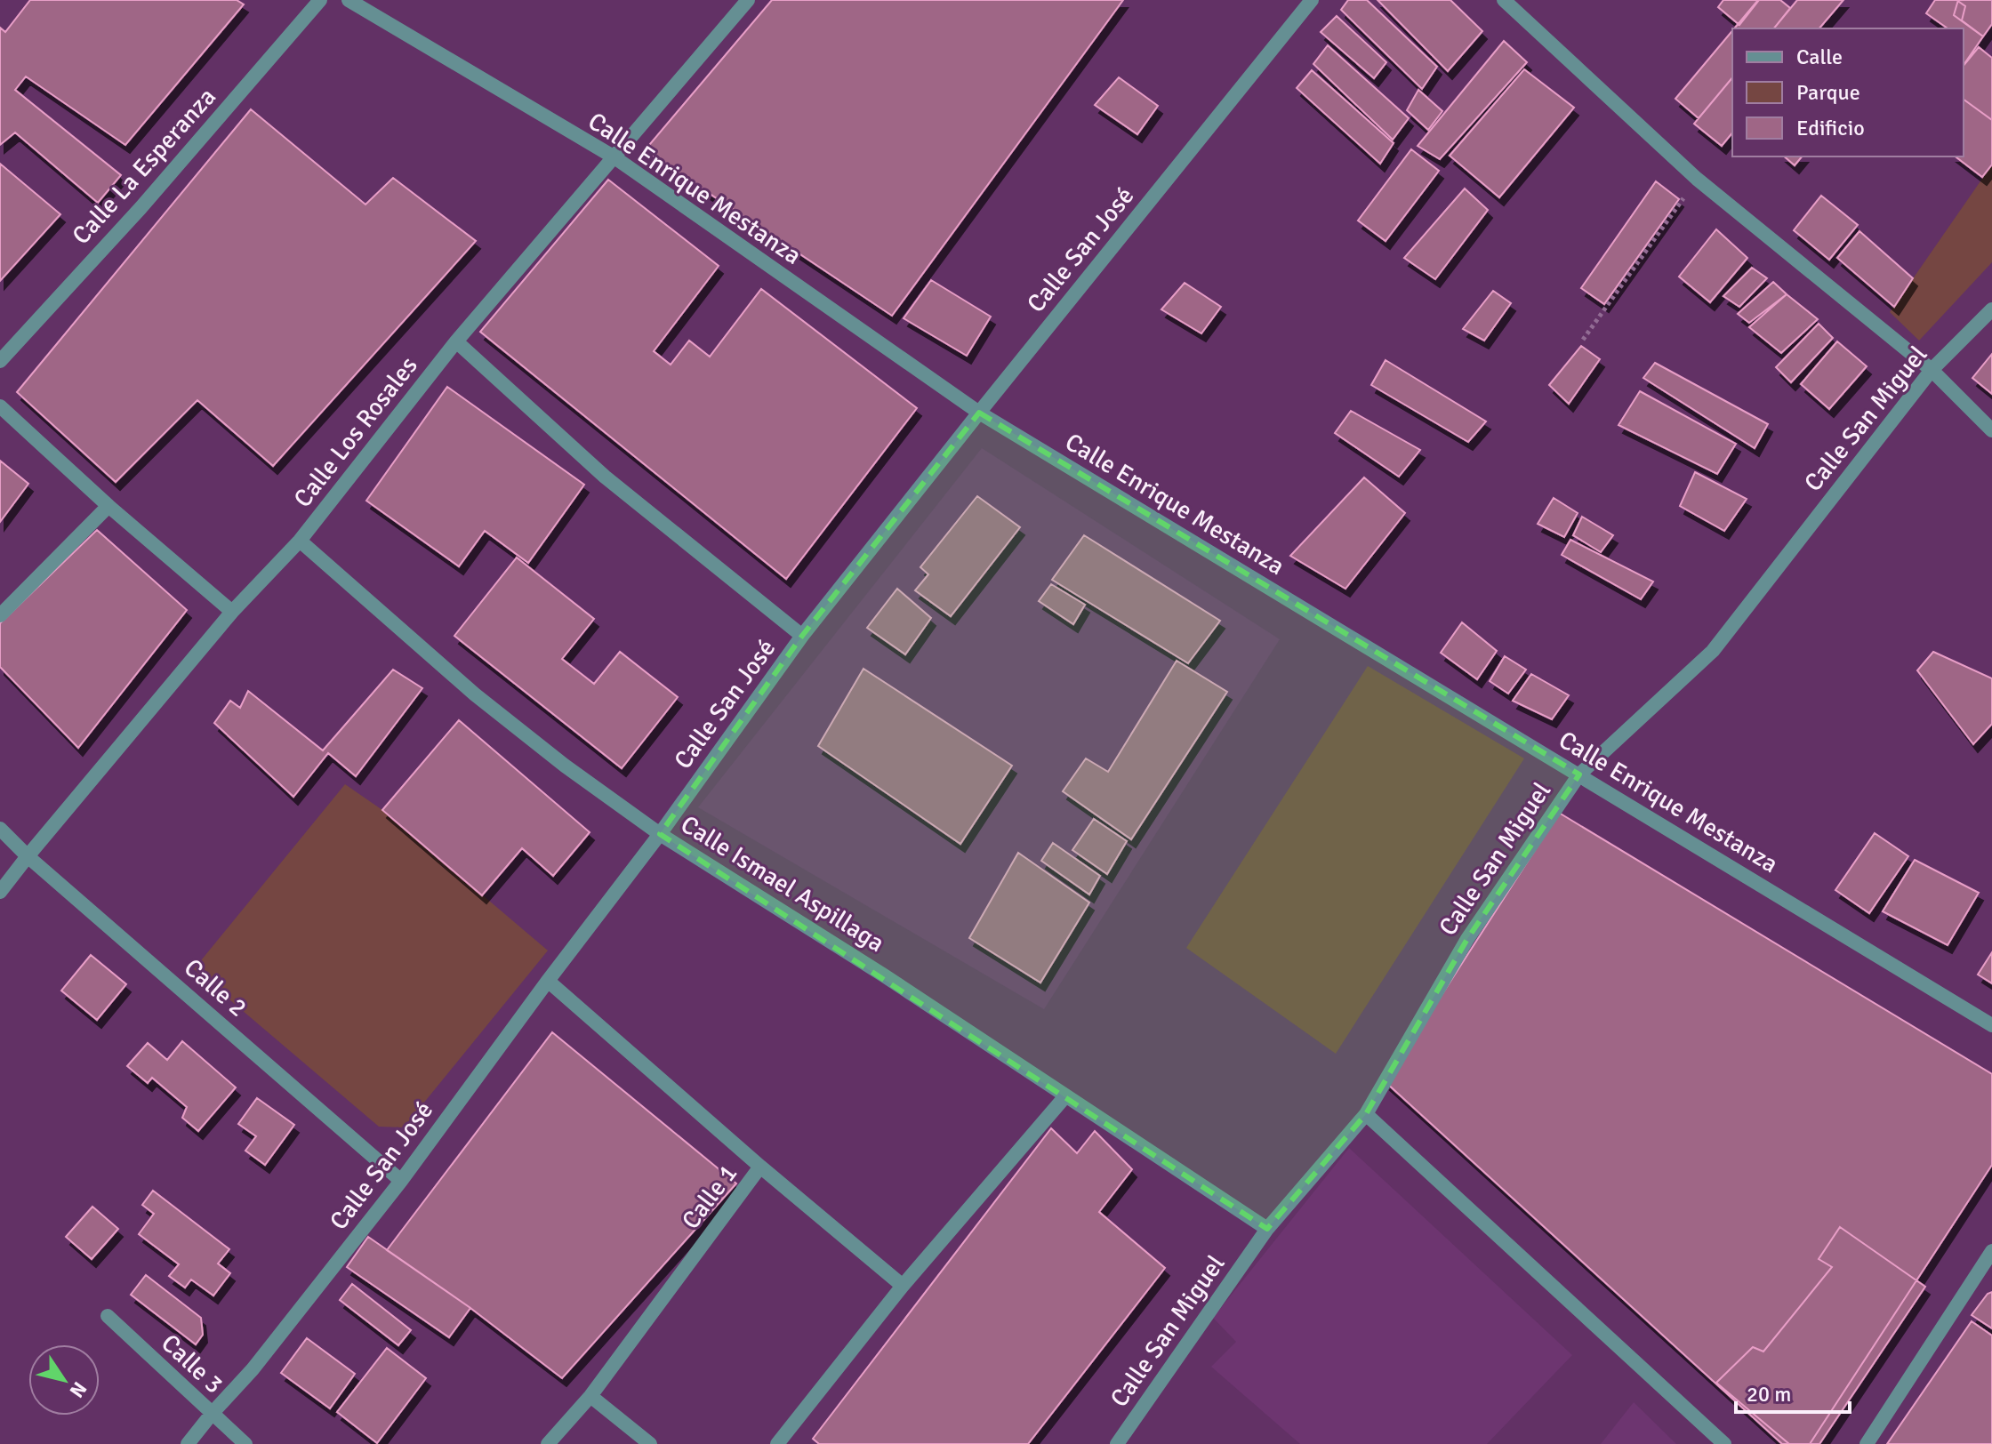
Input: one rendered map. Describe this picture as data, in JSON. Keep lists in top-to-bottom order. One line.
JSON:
{"streets":{"street":["Calle La Esperanza","Calle Enrique Mestanza","Calle San José","Calle San Miguel","Calle Los Rosales","Calle Ismael Aspillaga","Calle 2","Calle 1","Calle 3"]},"crossings":[["Calle Enrique Mestanza","Calle San José"],["Calle Enrique Mestanza","Calle San Miguel"],["Calle Enrique Mestanza","Calle Los Rosales"],["Calle San José","Calle Ismael Aspillaga"],["Calle San José","Calle 2"],["Calle San José","Calle 1"],["Calle San José","Calle 3"],["Calle San Miguel","Calle Ismael Aspillaga"],["Calle Los Rosales","Calle Ismael Aspillaga"],["Calle Los Rosales","Calle 2"]],"legend":["Calle","Parque","Edificio"],"scale_bar":"20 m","north":"bottom right"}
